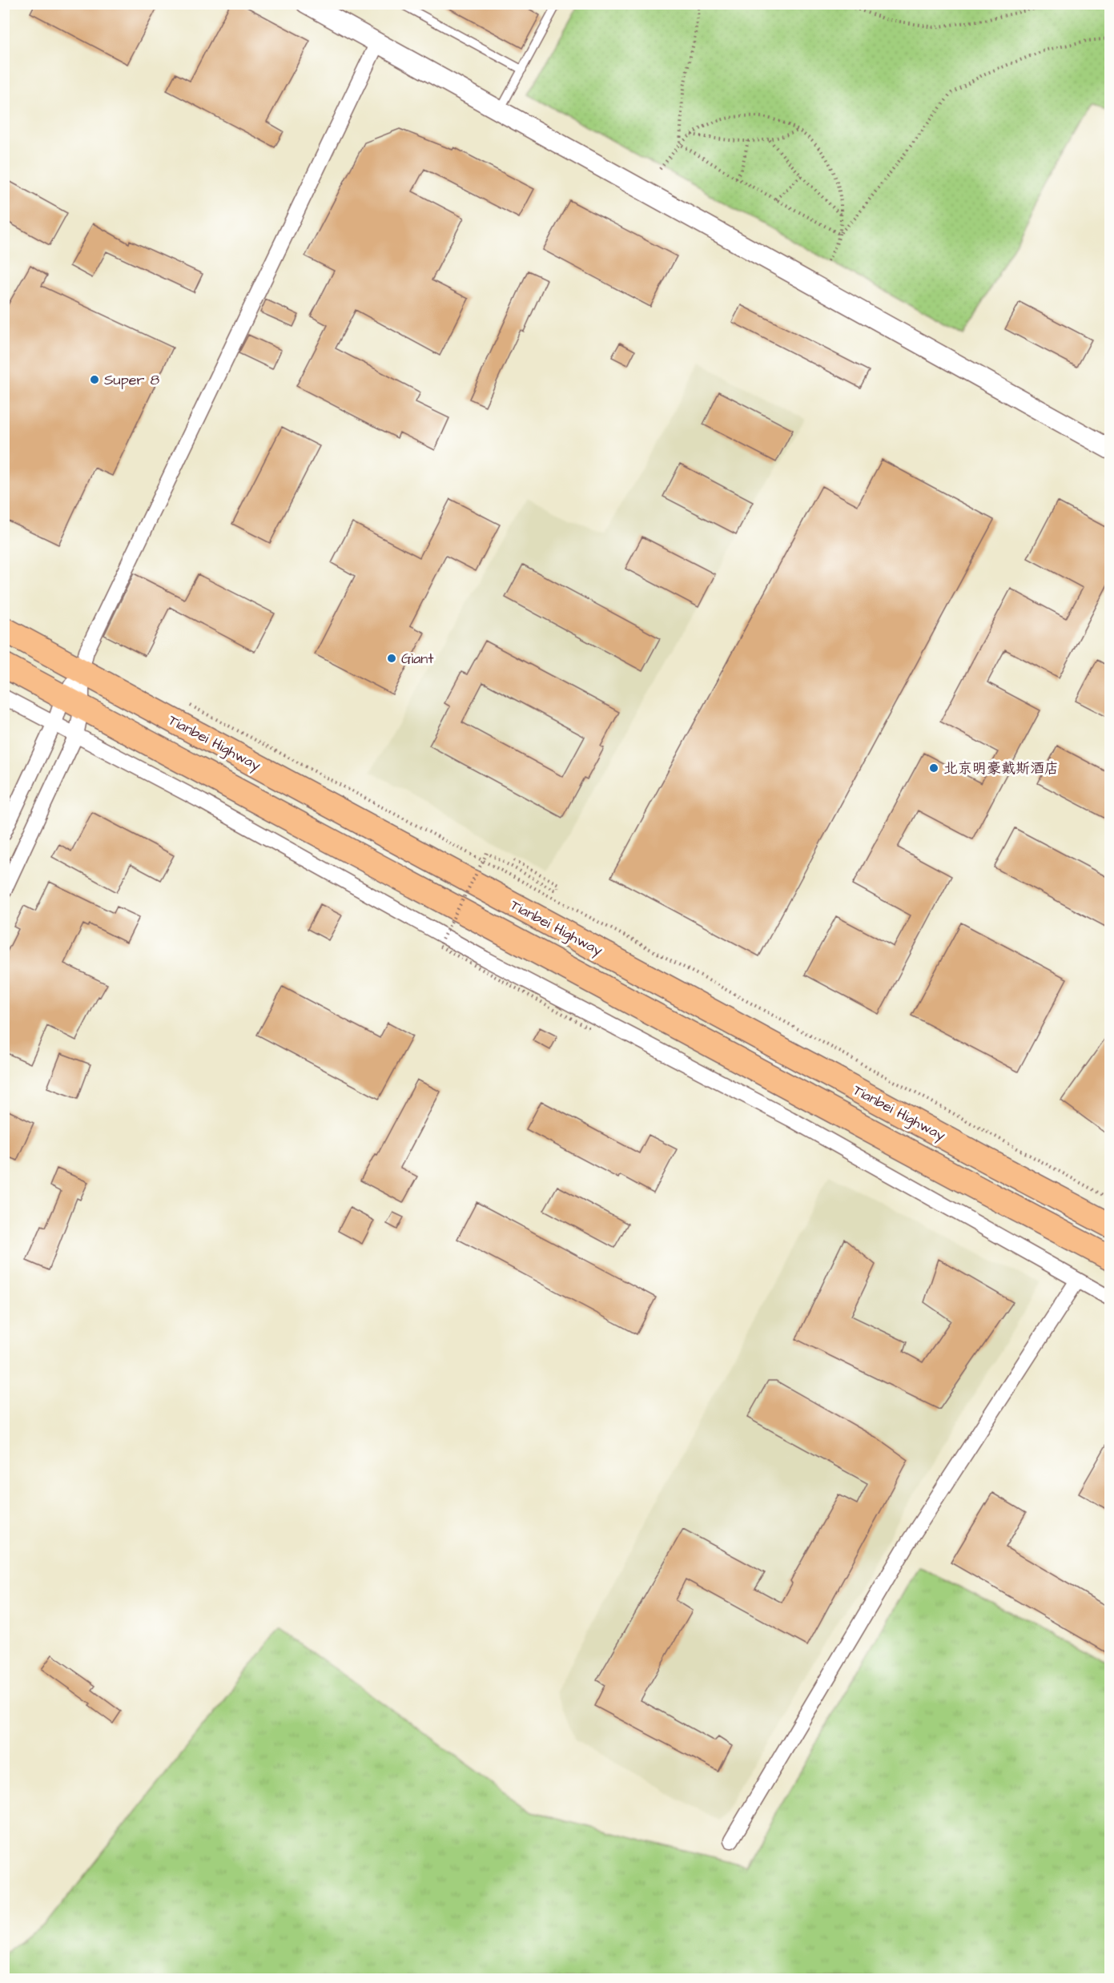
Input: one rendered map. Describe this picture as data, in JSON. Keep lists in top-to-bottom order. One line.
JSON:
{"streets":{"main road":["Tianbei Highway"]},"places":["Super 8","Giant","北京明豪戴斯酒店"]}
